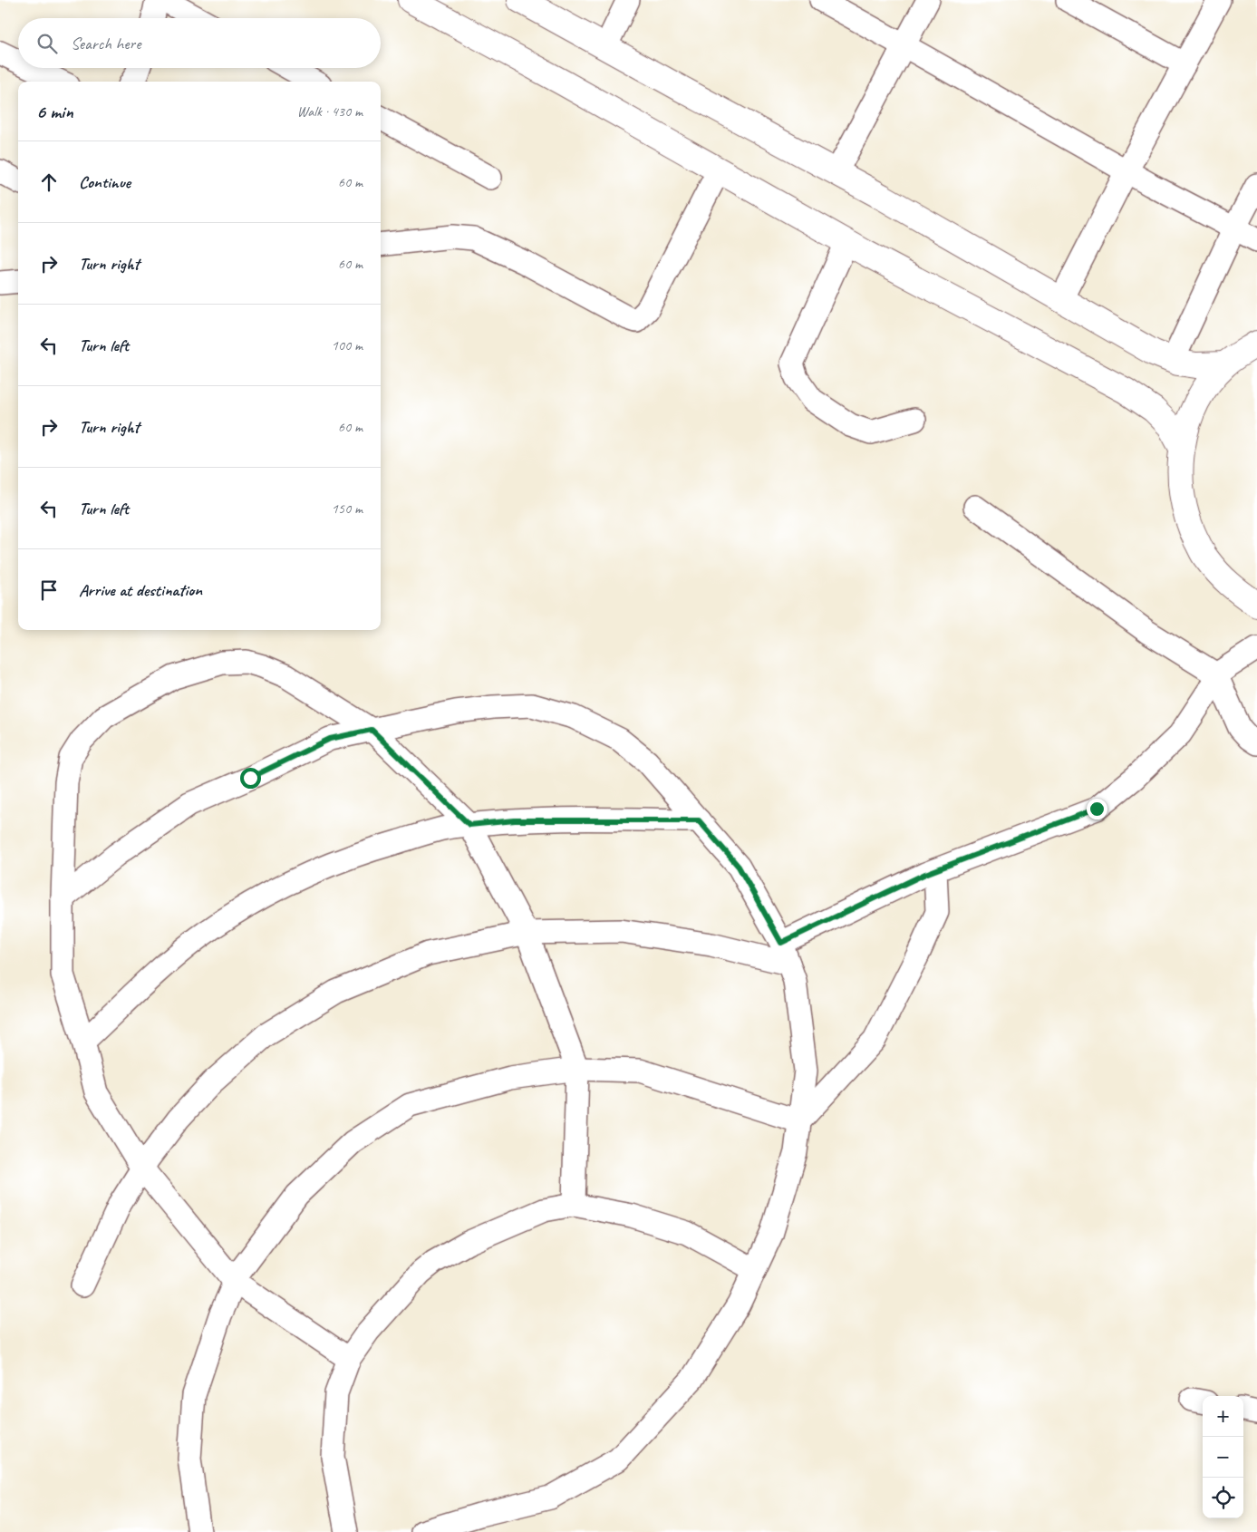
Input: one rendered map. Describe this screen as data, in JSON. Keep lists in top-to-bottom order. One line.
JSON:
{"page":{"search":"Search here","heading":["6 min","Walk · 430 m"],"list":[["Continue","60 m"],["Turn right","60 m"],["Turn left","100 m"],["Turn right","60 m"],["Turn left","150 m"],"Arrive at destination"],"map_buttons":["+","−"]}}
